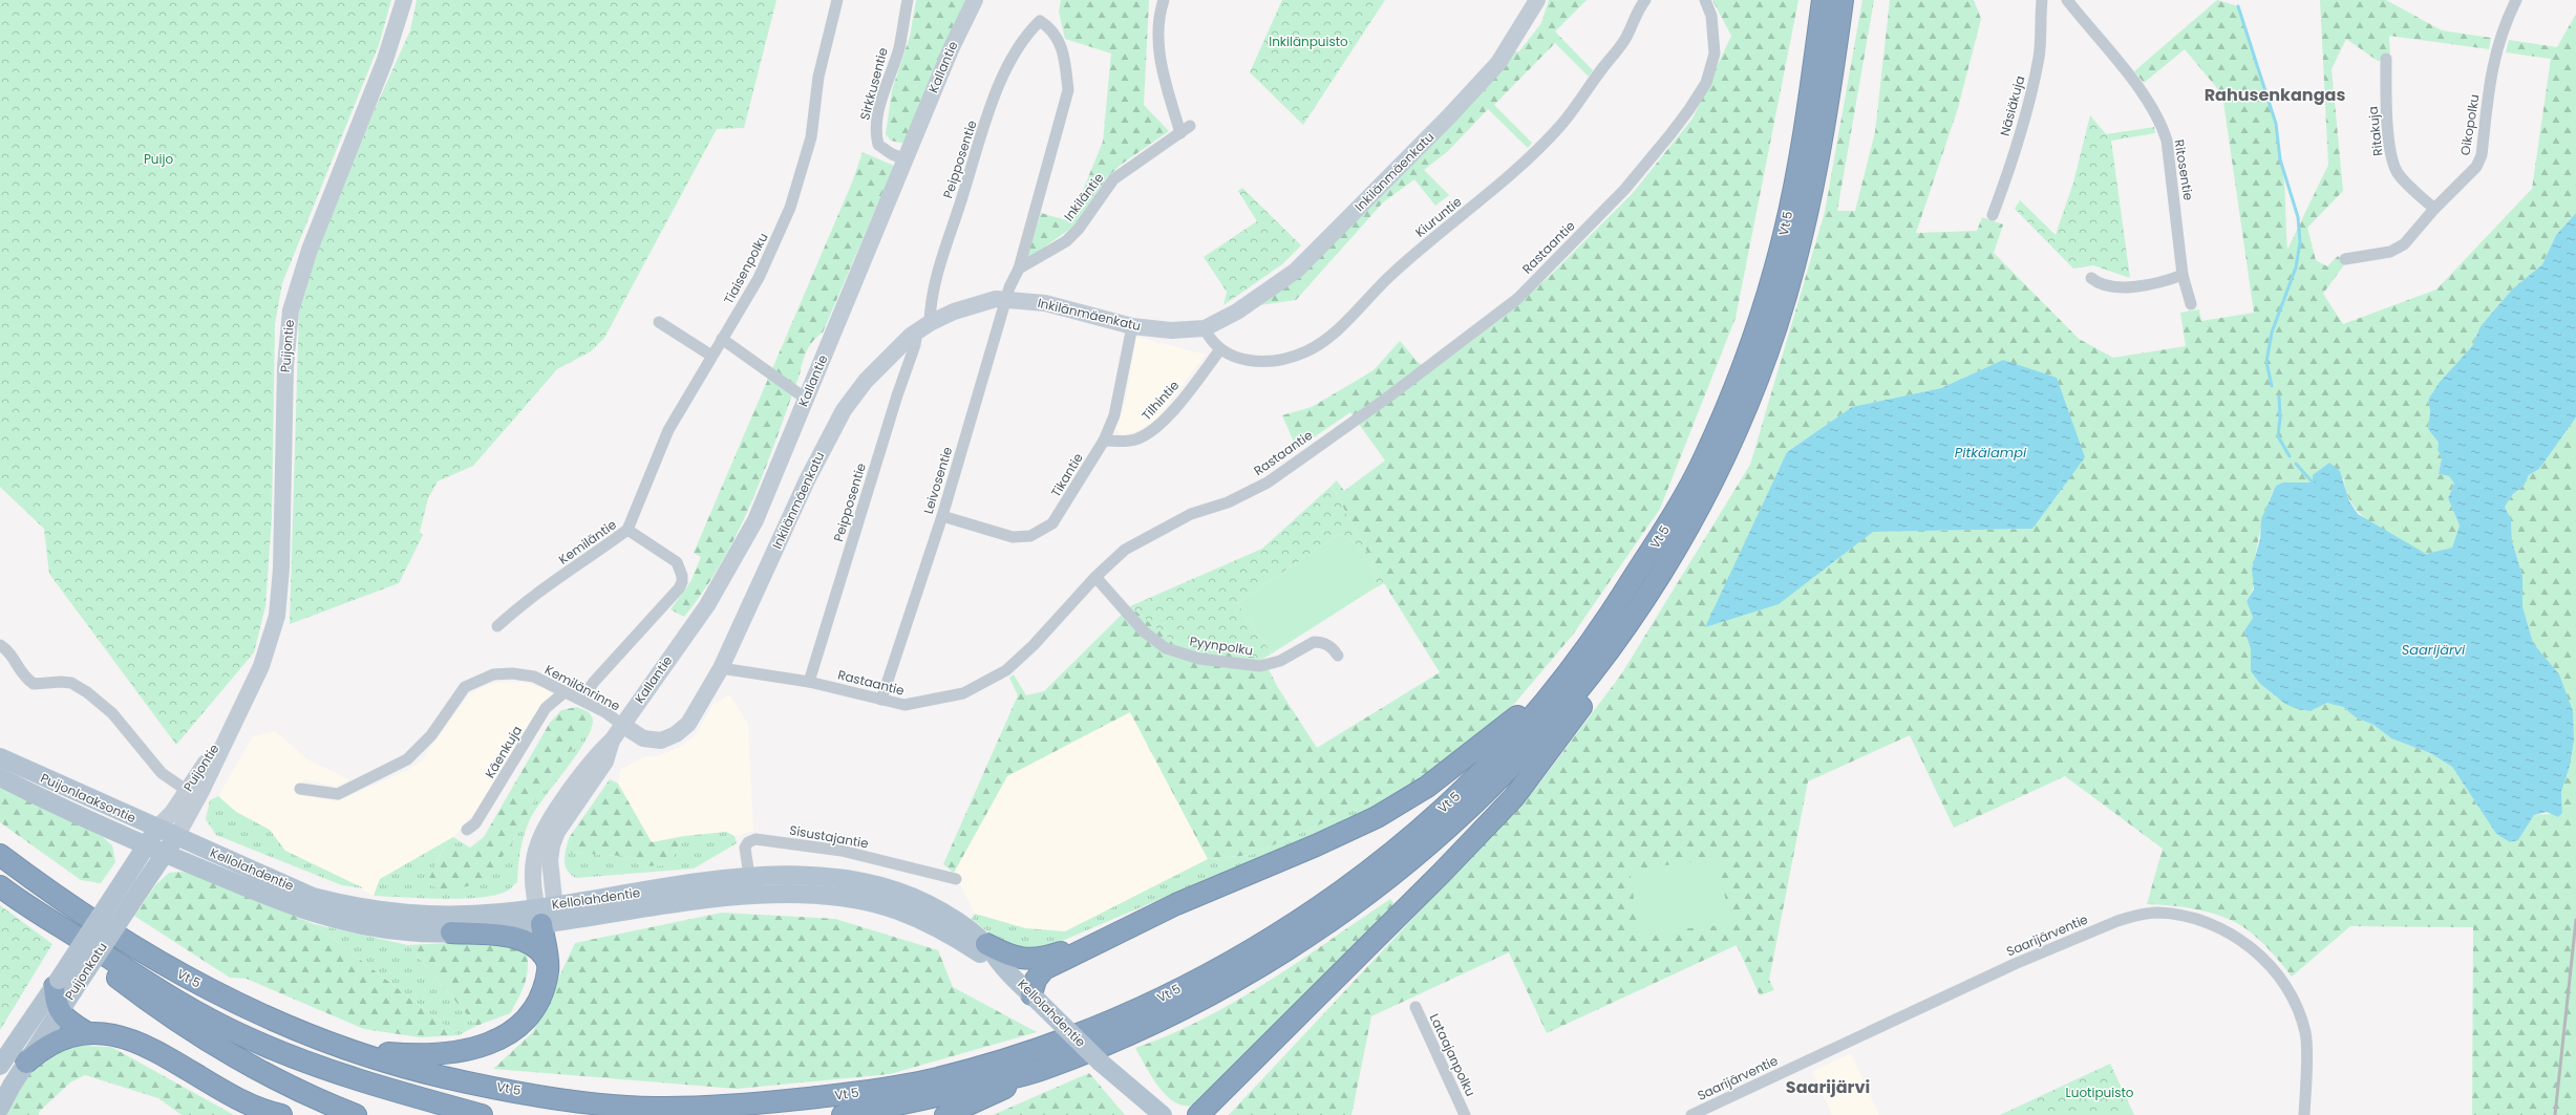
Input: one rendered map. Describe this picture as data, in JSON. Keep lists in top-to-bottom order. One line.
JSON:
{"streets":{"highway":["Vt 5"],"main road":["Puijonlaaksontie","Kellolahdentie","Puijonkatu"],"street":["Kallantie","Sirkkusentie","Näsiäkuja","Oikopolku","Ritakuja","Peipposentie","Ritosentie","Inkilänmäenkatu","Inkiläntie","Kiuruntie","Rastaantie","Tiaisenpolku","Puijontie","Tilhintie","Tikantie","Leivosentie","Kemiläntie","Pyynpolku","Kemilänrinne","Käenkuja","Sisustajantie","Saarijärventie","Lataajanpolku"]},"crossings":[["Kallantie","Sirkkusentie"],["Kallantie","Inkilänmäenkatu"],["Kallantie","Kemilänrinne"],["Kallantie","Kellolahdentie"],["Oikopolku","Ritakuja"],["Peipposentie","Inkilänmäenkatu"],["Peipposentie","Rastaantie"],["Peipposentie","Leivosentie"],["Inkilänmäenkatu","Kiuruntie"],["Inkilänmäenkatu","Rastaantie"],["Inkilänmäenkatu","Tikantie"],["Inkilänmäenkatu","Leivosentie"],["Inkilänmäenkatu","Kemilänrinne"],["Inkiläntie","Leivosentie"],["Kiuruntie","Tilhintie"],["Rastaantie","Leivosentie"],["Rastaantie","Pyynpolku"],["Tiaisenpolku","Kemiläntie"],["Puijontie","Puijonlaaksontie"],["Puijontie","Kellolahdentie"],["Puijontie","Puijonkatu"],["Tilhintie","Tikantie"],["Tikantie","Leivosentie"],["Kemiläntie","Kemilänrinne"],["Kemilänrinne","Käenkuja"],["Puijonlaaksontie","Kellolahdentie"],["Puijonlaaksontie","Puijonkatu"],["Sisustajantie","Kellolahdentie"],["Kellolahdentie","Puijonkatu"]],"districts":["Rahusenkangas","Saarijärvi"],"water":["Pitkälampi","Saarijärvi"],"parks":["Inkilänpuisto","Puijo","Luotipuisto"]}
